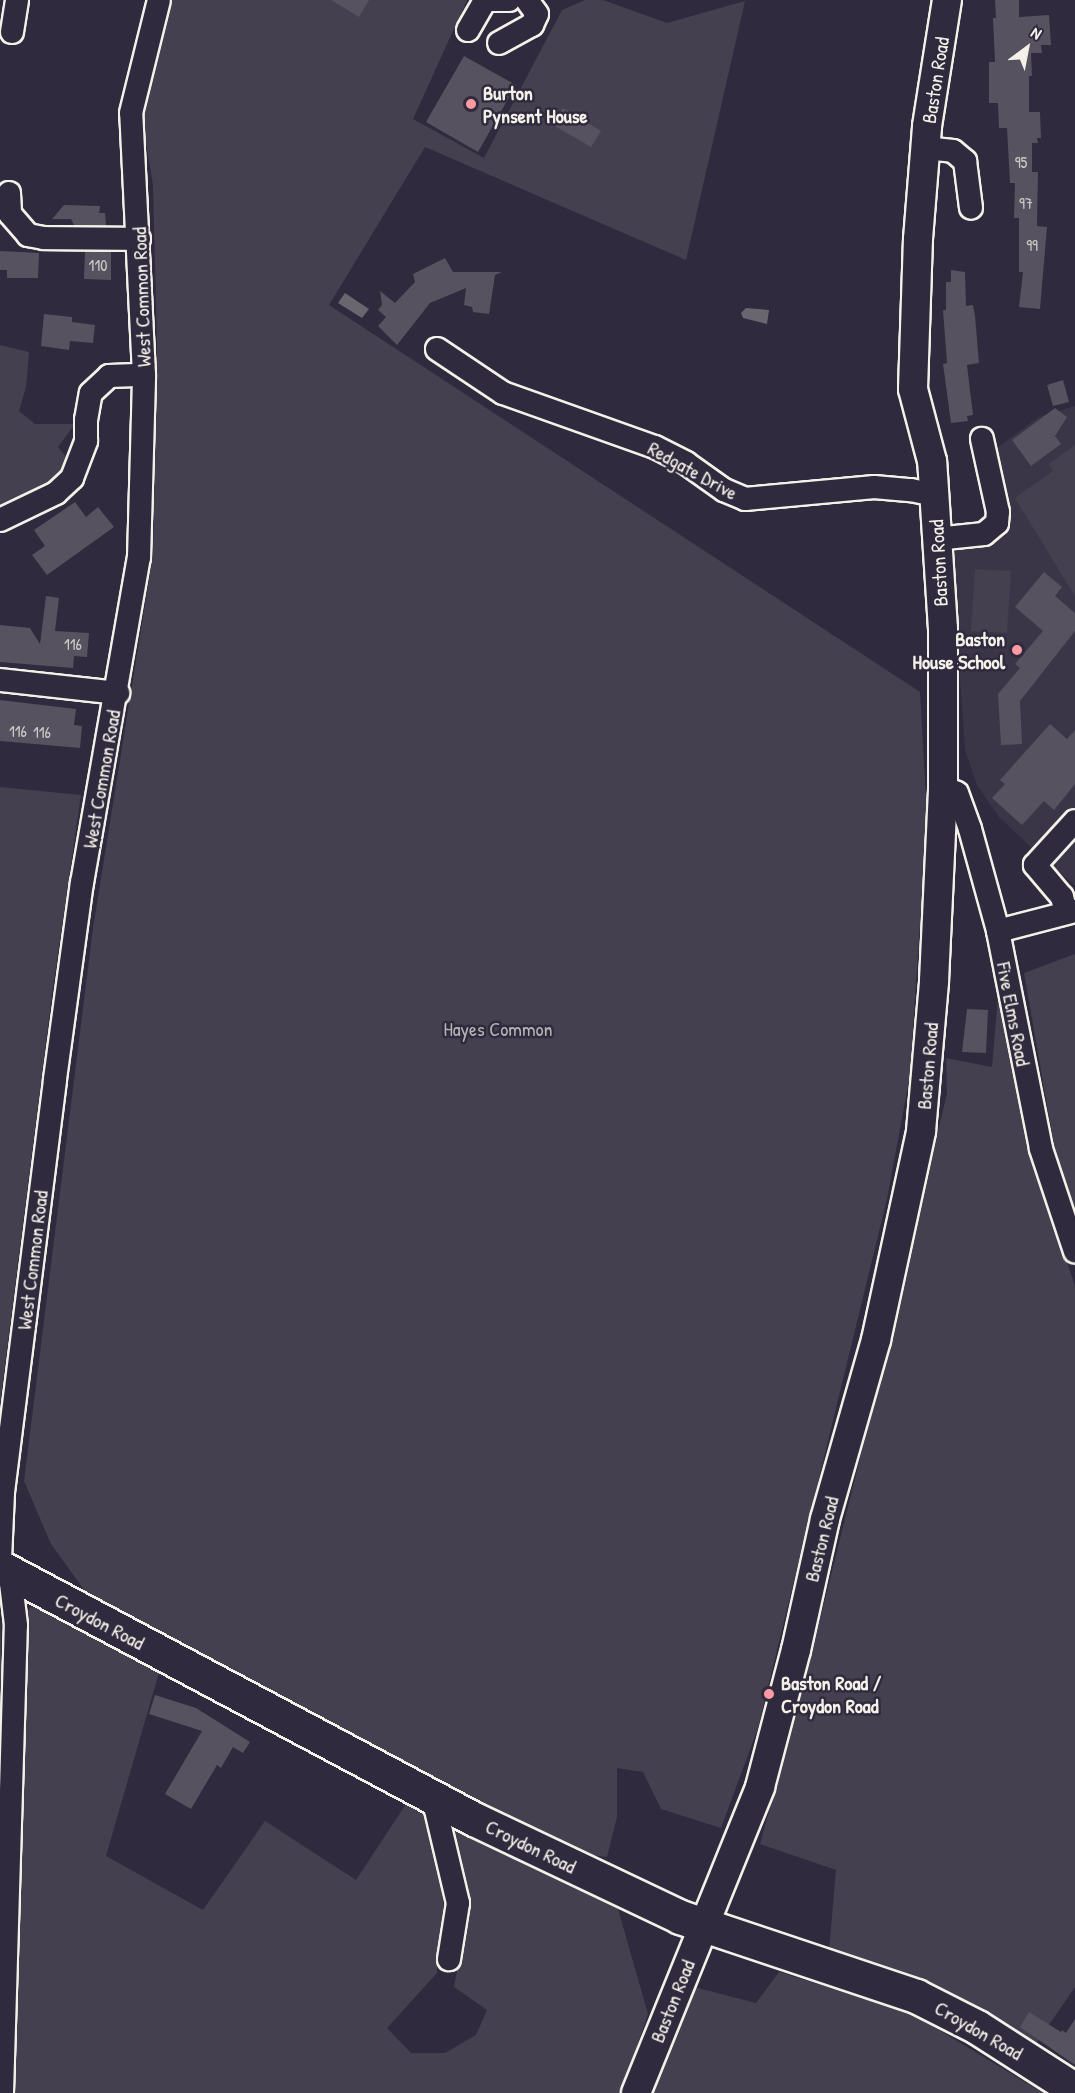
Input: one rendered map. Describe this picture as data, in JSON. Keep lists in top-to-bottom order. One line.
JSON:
{"streets":{"highway":["Croydon Road"],"main road":["Baston Road"],"street":["West Common Road","Redgate Drive","Five Elms Road"]},"crossings":[["Baston Road","Redgate Drive"],["Baston Road","Five Elms Road"],["Baston Road","Croydon Road"],["West Common Road","Croydon Road"]],"parks":["Hayes Common"],"places":["Burton Pynsent House","Baston House School","Baston Road / Croydon Road"],"house_numbers":["95","97","99","110","116","116","116"],"north":"top right"}
